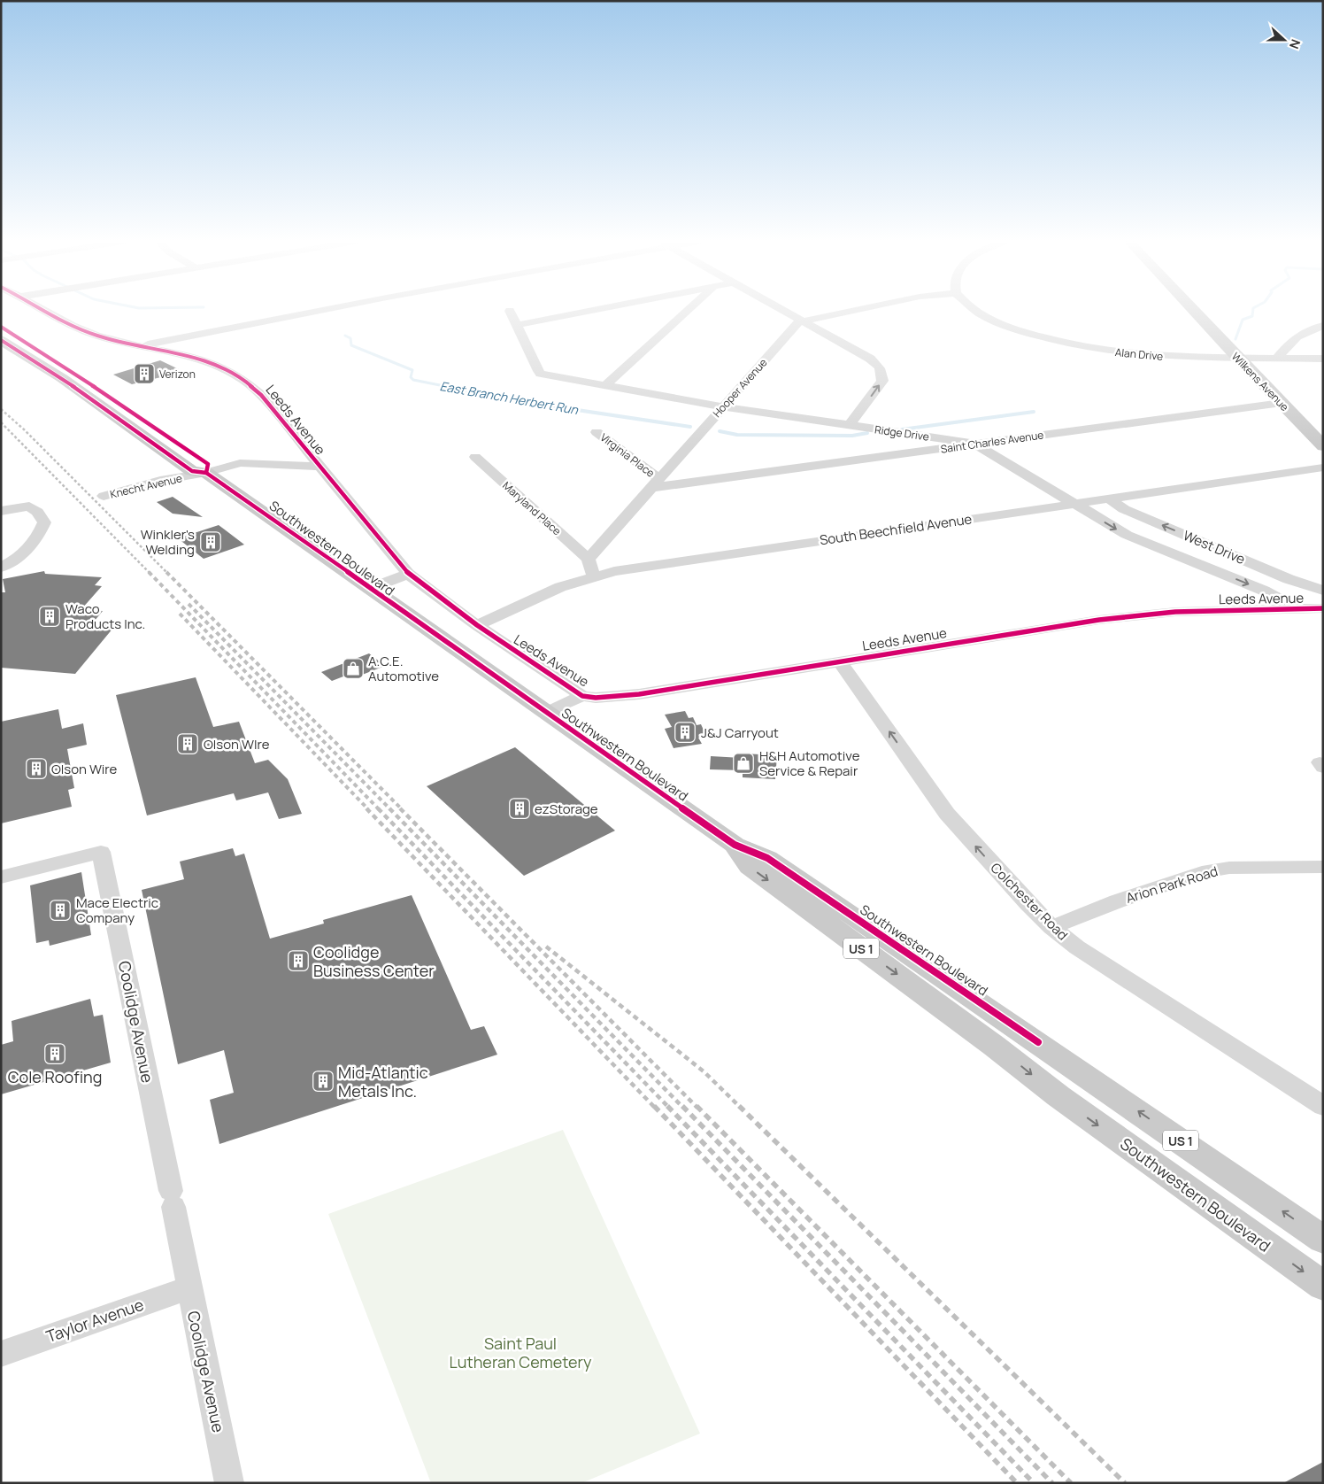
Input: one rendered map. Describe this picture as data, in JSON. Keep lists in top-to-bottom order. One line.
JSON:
{"streets":{"main road":["Wilkens Avenue","Southwestern Boulevard","US 1"],"street":["Alan Drive","Hooper Avenue","Leeds Avenue","Ridge Drive","Saint Charles Avenue","Virginia Place","Knecht Avenue","Maryland Place","South Beechfield Avenue","West Drive","Arion Park Road","Colchester Road","Coolidge Avenue","Taylor Avenue"]},"crossings":[["Alan Drive","Wilkens Avenue"],["Wilkens Avenue","Saint Charles Avenue"],["Hooper Avenue","Ridge Drive"],["Hooper Avenue","Saint Charles Avenue"],["Hooper Avenue","Virginia Place"],["Hooper Avenue","Maryland Place"],["Leeds Avenue","Ridge Drive"],["Leeds Avenue","Knecht Avenue"],["Leeds Avenue","South Beechfield Avenue"],["Leeds Avenue","Southwestern Boulevard"],["Leeds Avenue","Colchester Road"],["Ridge Drive","Saint Charles Avenue"],["Ridge Drive","South Beechfield Avenue"],["Saint Charles Avenue","Virginia Place"],["Knecht Avenue","Southwestern Boulevard"],["South Beechfield Avenue","West Drive"],["Arion Park Road","Colchester Road"],["Coolidge Avenue","Taylor Avenue"]],"one_way":["West Drive","Colchester Road"],"water":["East Branch Herbert Run"],"parks":["Saint Paul Lutheran Cemetery"],"places":{"building":["Verizon","Winkler's Welding","Waco Products Inc.","J&J Carryout","Olson WIre","Olson Wire","ezStorage","Mace Electric Company","Coolidge Business Center","Cole Roofing","Mid-Atlantic Metals Inc."],"shop":["A.C.E. Automotive","H&H Automotive Service & Repair"]},"north":"right"}
